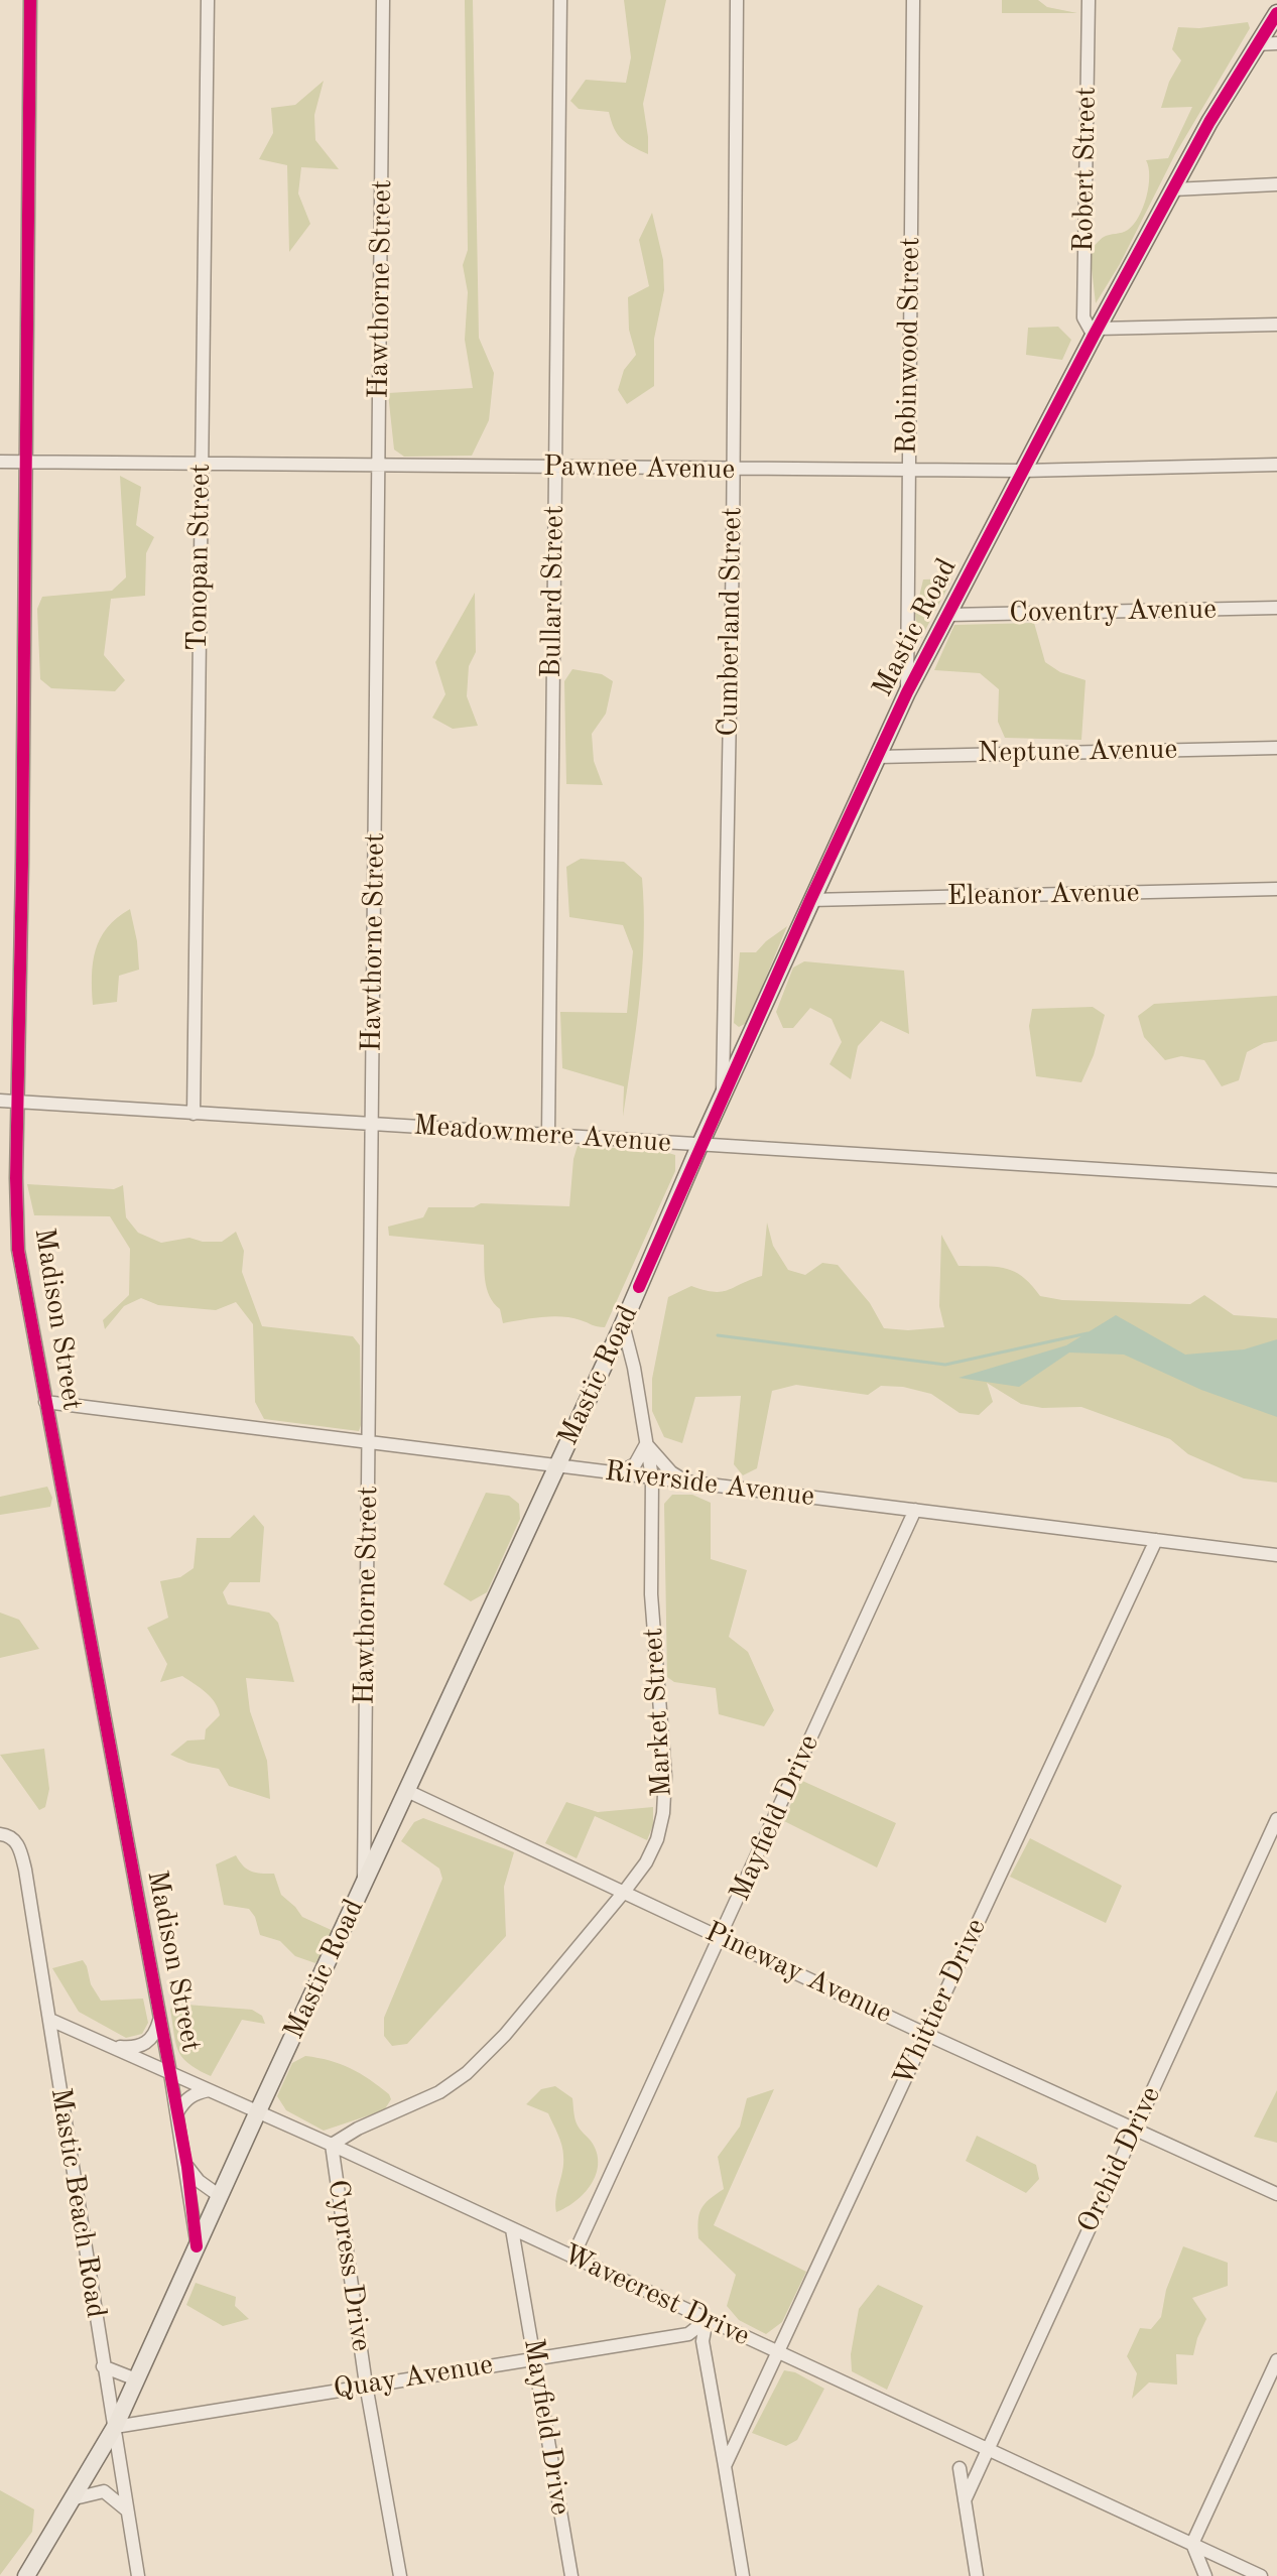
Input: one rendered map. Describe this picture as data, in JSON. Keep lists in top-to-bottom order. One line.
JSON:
{"streets":{"main road":["Mastic Road"],"street":["Robert Street","Hawthorne Street","Robinwood Street","Pawnee Avenue","Tonopan Street","Bullard Street","Coventry Avenue","Cumberland Street","Neptune Avenue","Eleanor Avenue","Meadowmere Avenue","Madison Street","Riverside Avenue","Market Street","Mayfield Drive","Pineway Avenue","Whittier Drive","Orchid Drive","Mastic Beach Road","Cypress Drive","Wavecrest Drive","Quay Avenue"]},"crossings":[["Robert Street","Mastic Road"],["Hawthorne Street","Pawnee Avenue"],["Hawthorne Street","Mastic Road"],["Hawthorne Street","Meadowmere Avenue"],["Hawthorne Street","Riverside Avenue"],["Robinwood Street","Pawnee Avenue"],["Robinwood Street","Mastic Road"],["Pawnee Avenue","Tonopan Street"],["Pawnee Avenue","Bullard Street"],["Pawnee Avenue","Cumberland Street"],["Pawnee Avenue","Mastic Road"],["Pawnee Avenue","Madison Street"],["Tonopan Street","Meadowmere Avenue"],["Bullard Street","Meadowmere Avenue"],["Coventry Avenue","Mastic Road"],["Cumberland Street","Mastic Road"],["Mastic Road","Neptune Avenue"],["Mastic Road","Eleanor Avenue"],["Mastic Road","Meadowmere Avenue"],["Mastic Road","Madison Street"],["Mastic Road","Riverside Avenue"],["Mastic Road","Market Street"],["Mastic Road","Pineway Avenue"],["Mastic Road","Mastic Beach Road"],["Mastic Road","Wavecrest Drive"],["Mastic Road","Quay Avenue"],["Meadowmere Avenue","Madison Street"],["Madison Street","Riverside Avenue"],["Madison Street","Wavecrest Drive"],["Riverside Avenue","Market Street"],["Riverside Avenue","Mayfield Drive"],["Riverside Avenue","Whittier Drive"],["Market Street","Pineway Avenue"],["Market Street","Cypress Drive"],["Market Street","Wavecrest Drive"],["Mayfield Drive","Pineway Avenue"],["Mayfield Drive","Wavecrest Drive"],["Mayfield Drive","Quay Avenue"],["Pineway Avenue","Whittier Drive"],["Pineway Avenue","Orchid Drive"],["Whittier Drive","Wavecrest Drive"],["Orchid Drive","Wavecrest Drive"],["Mastic Beach Road","Wavecrest Drive"],["Mastic Beach Road","Quay Avenue"],["Cypress Drive","Wavecrest Drive"],["Cypress Drive","Quay Avenue"],["Wavecrest Drive","Quay Avenue"]]}
